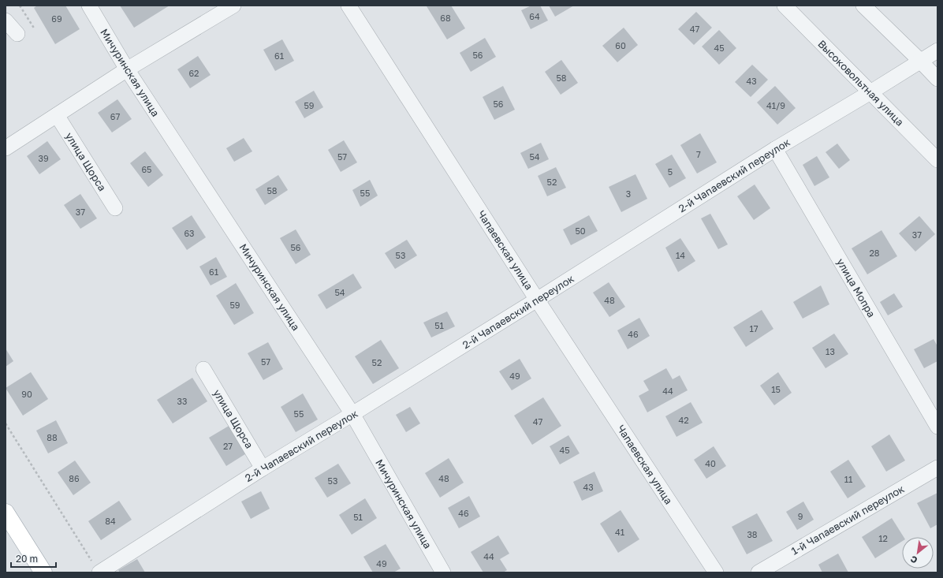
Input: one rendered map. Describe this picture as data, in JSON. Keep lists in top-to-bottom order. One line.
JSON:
{"streets":{"street":["Мичуринская улица","Высоковольтная улица","улица Щорса","2-й Чапаевский переулок","Чапаевская улица","улица Мопра","1-й Чапаевский переулок"]},"crossings":[["Мичуринская улица","2-й Чапаевский переулок"],["Высоковольтная улица","2-й Чапаевский переулок"],["улица Щорса","2-й Чапаевский переулок"],["2-й Чапаевский переулок","Чапаевская улица"],["2-й Чапаевский переулок","улица Мопра"]],"house_numbers":["64","68","69","47","60","45","56","61","62","58","43","56","59","41/9","67","7","57","54","39","65","5","52","58","55","3","37","50","63","37","56","28","53","14","61","54","48","59","51","17","46","13","57","52","49","15","44","90","33","55","42","47","88","27","45","40","86","48","11","53","43","46","9","51","84","41","38","12","44","49"],"scale_bar":"20 m","north":"bottom left"}
